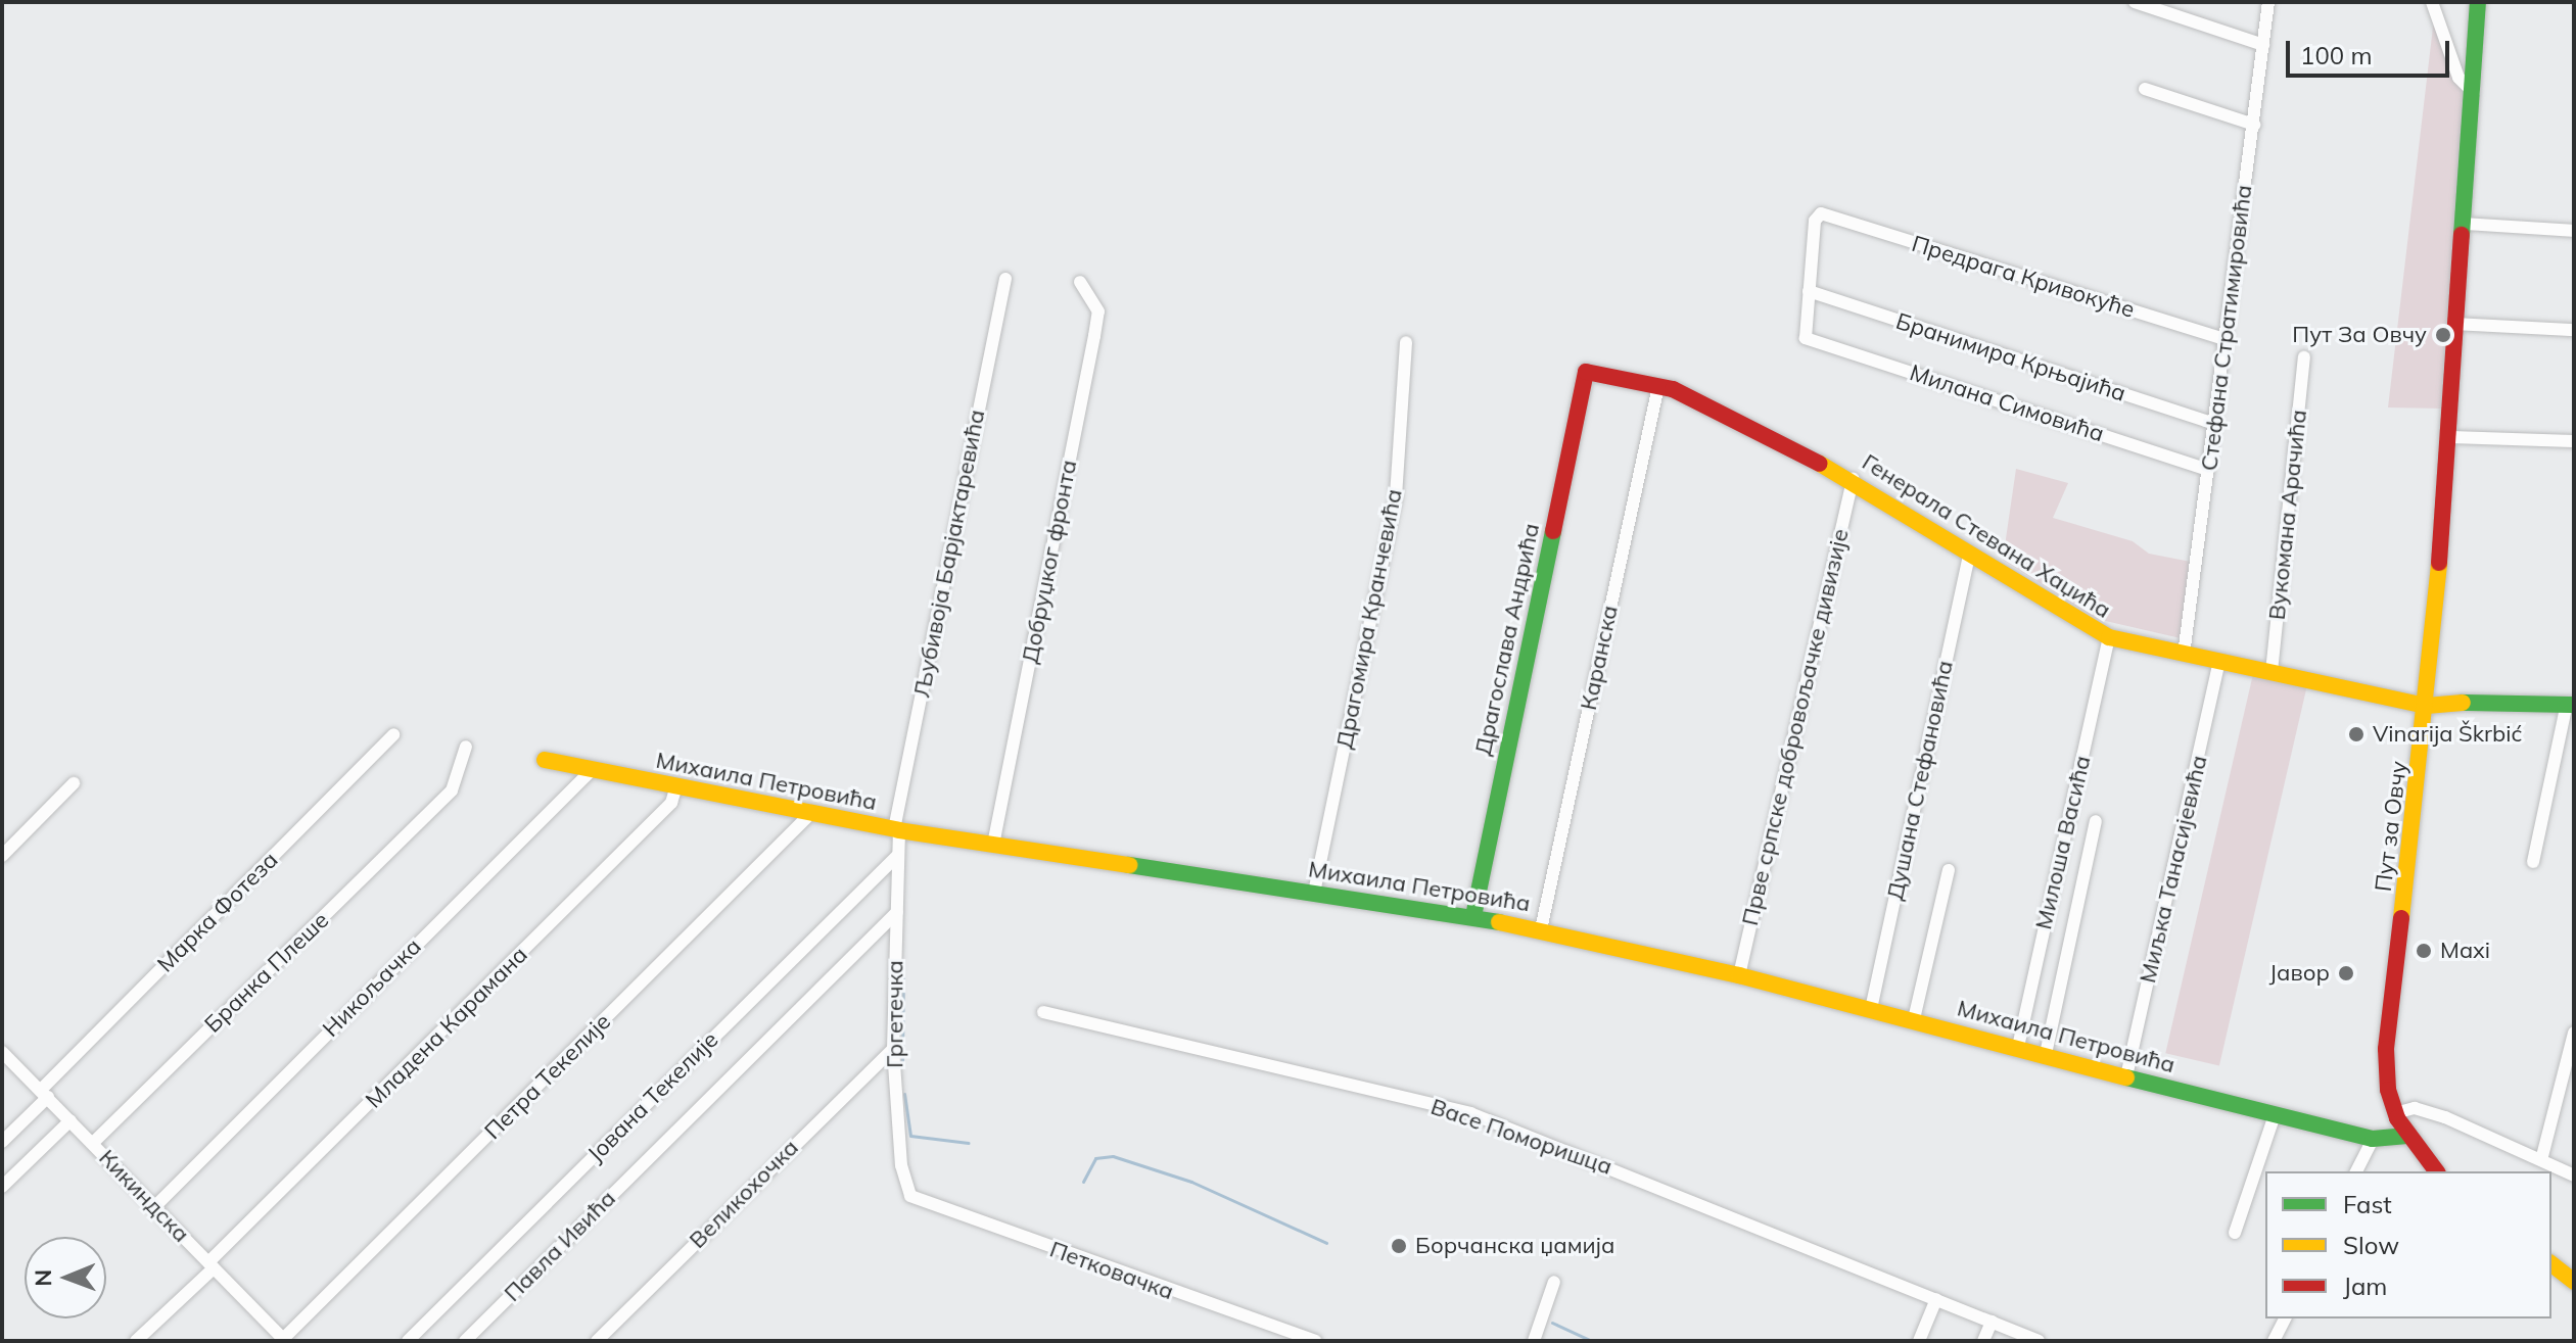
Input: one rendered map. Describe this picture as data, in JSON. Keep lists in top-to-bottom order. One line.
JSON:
{"streets":{"street":["Предрага Кривокуће","Стефана Стратимировића","Бранимира Крњајића","Милана Симовића","Вукомана Арачића","Генерала Стевана Хаџића","Љубивоја Барјактаревића","Добруџког фронта","Драгомира Кранчевића","Драгослава Андрића","Каранска","Прве српске добровољачке дивизије","Душана Стефановића","Михаила Петровића","Пут за Овчу","Милоша Васића","Миљка Танасијевића","Марка Фотеза","Бранка Плеше","Никољачка","Гргетечка","Младена Карамана","Петра Текелије","Јована Текелије","Васе Поморишца","Великохочка","Кикиндска","Павла Ивића","Петковачка"]},"crossings":[["Предрага Кривокуће","Стефана Стратимировића"],["Предрага Кривокуће","Бранимира Крњајића"],["Предрага Кривокуће","Милана Симовића"],["Стефана Стратимировића","Бранимира Крњајића"],["Стефана Стратимировића","Милана Симовића"],["Стефана Стратимировића","Генерала Стевана Хаџића"],["Бранимира Крњајића","Милана Симовића"],["Вукомана Арачића","Генерала Стевана Хаџића"],["Генерала Стевана Хаџића","Драгослава Андрића"],["Генерала Стевана Хаџића","Каранска"],["Генерала Стевана Хаџића","Прве српске добровољачке дивизије"],["Генерала Стевана Хаџића","Душана Стефановића"],["Генерала Стевана Хаџића","Пут за Овчу"],["Генерала Стевана Хаџића","Милоша Васића"],["Генерала Стевана Хаџића","Миљка Танасијевића"],["Љубивоја Барјактаревића","Михаила Петровића"],["Љубивоја Барјактаревића","Гргетечка"],["Добруџког фронта","Михаила Петровића"],["Драгомира Кранчевића","Михаила Петровића"],["Драгослава Андрића","Михаила Петровића"],["Каранска","Михаила Петровића"],["Прве српске добровољачке дивизије","Михаила Петровића"],["Душана Стефановића","Михаила Петровића"],["Михаила Петровића","Пут за Овчу"],["Михаила Петровића","Милоша Васића"],["Михаила Петровића","Миљка Танасијевића"],["Михаила Петровића","Никољачка"],["Михаила Петровића","Гргетечка"],["Михаила Петровића","Младена Карамана"],["Михаила Петровића","Петра Текелије"],["Марка Фотеза","Кикиндска"],["Бранка Плеше","Кикиндска"],["Никољачка","Кикиндска"],["Гргетечка","Јована Текелије"],["Гргетечка","Великохочка"],["Гргетечка","Петковачка"],["Младена Карамана","Кикиндска"],["Петра Текелије","Кикиндска"],["Јована Текелије","Павла Ивића"]],"places":["Пут За Овчу","Vinarija Škrbić","Maxi","Јавор","Борчанска џамија"],"legend":["Fast","Slow","Jam"],"scale_bar":"100 m","north":"left"}
